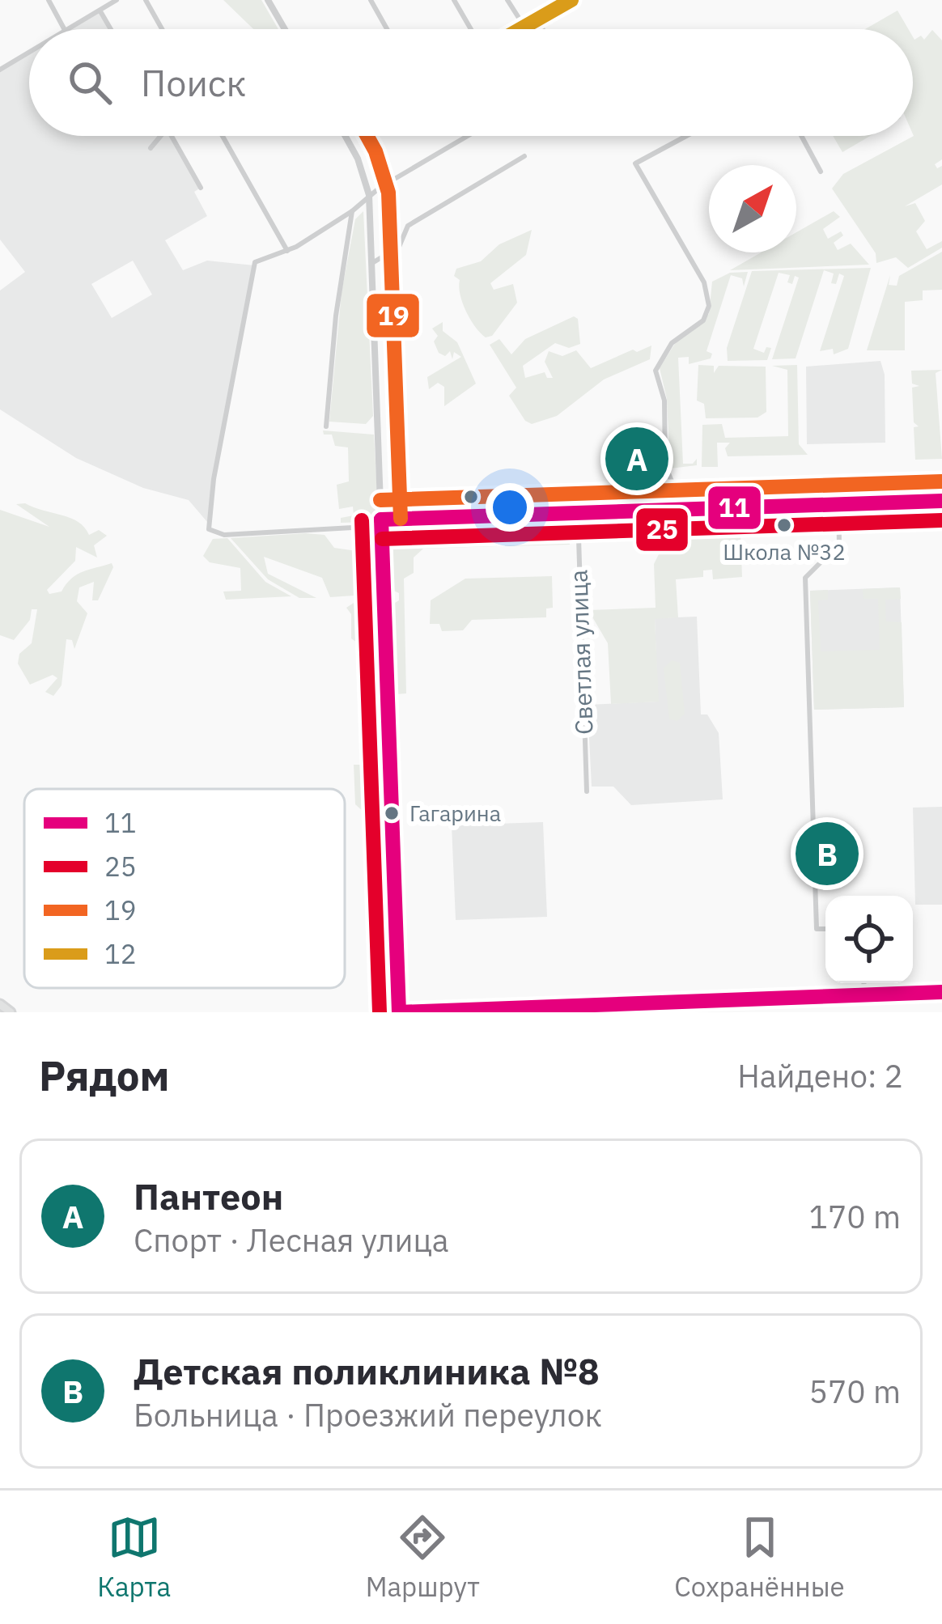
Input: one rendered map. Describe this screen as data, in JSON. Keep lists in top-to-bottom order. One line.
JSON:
{"streets":{"street":["Светлая улица"]},"places":["Школа №32","Гагарина"],"lines":["transit line 12","transit line 19","transit line 11","transit line 25"],"legend":["11","25","19","12"],"north":"top right","page":{"search":"Поиск","pins":["A","B"],"heading":["Рядом","Найдено: 2"],"list":[{"mark":"A","name":"Пантеон","note":"Спорт · Лесная улица","value":"170 m"},{"mark":"B","name":"Детская поликлиника №8","note":"Больница · Проезжий переулок","value":"570 m"}],"nav":["Карта","Маршрут","Сохранённые"]}}
